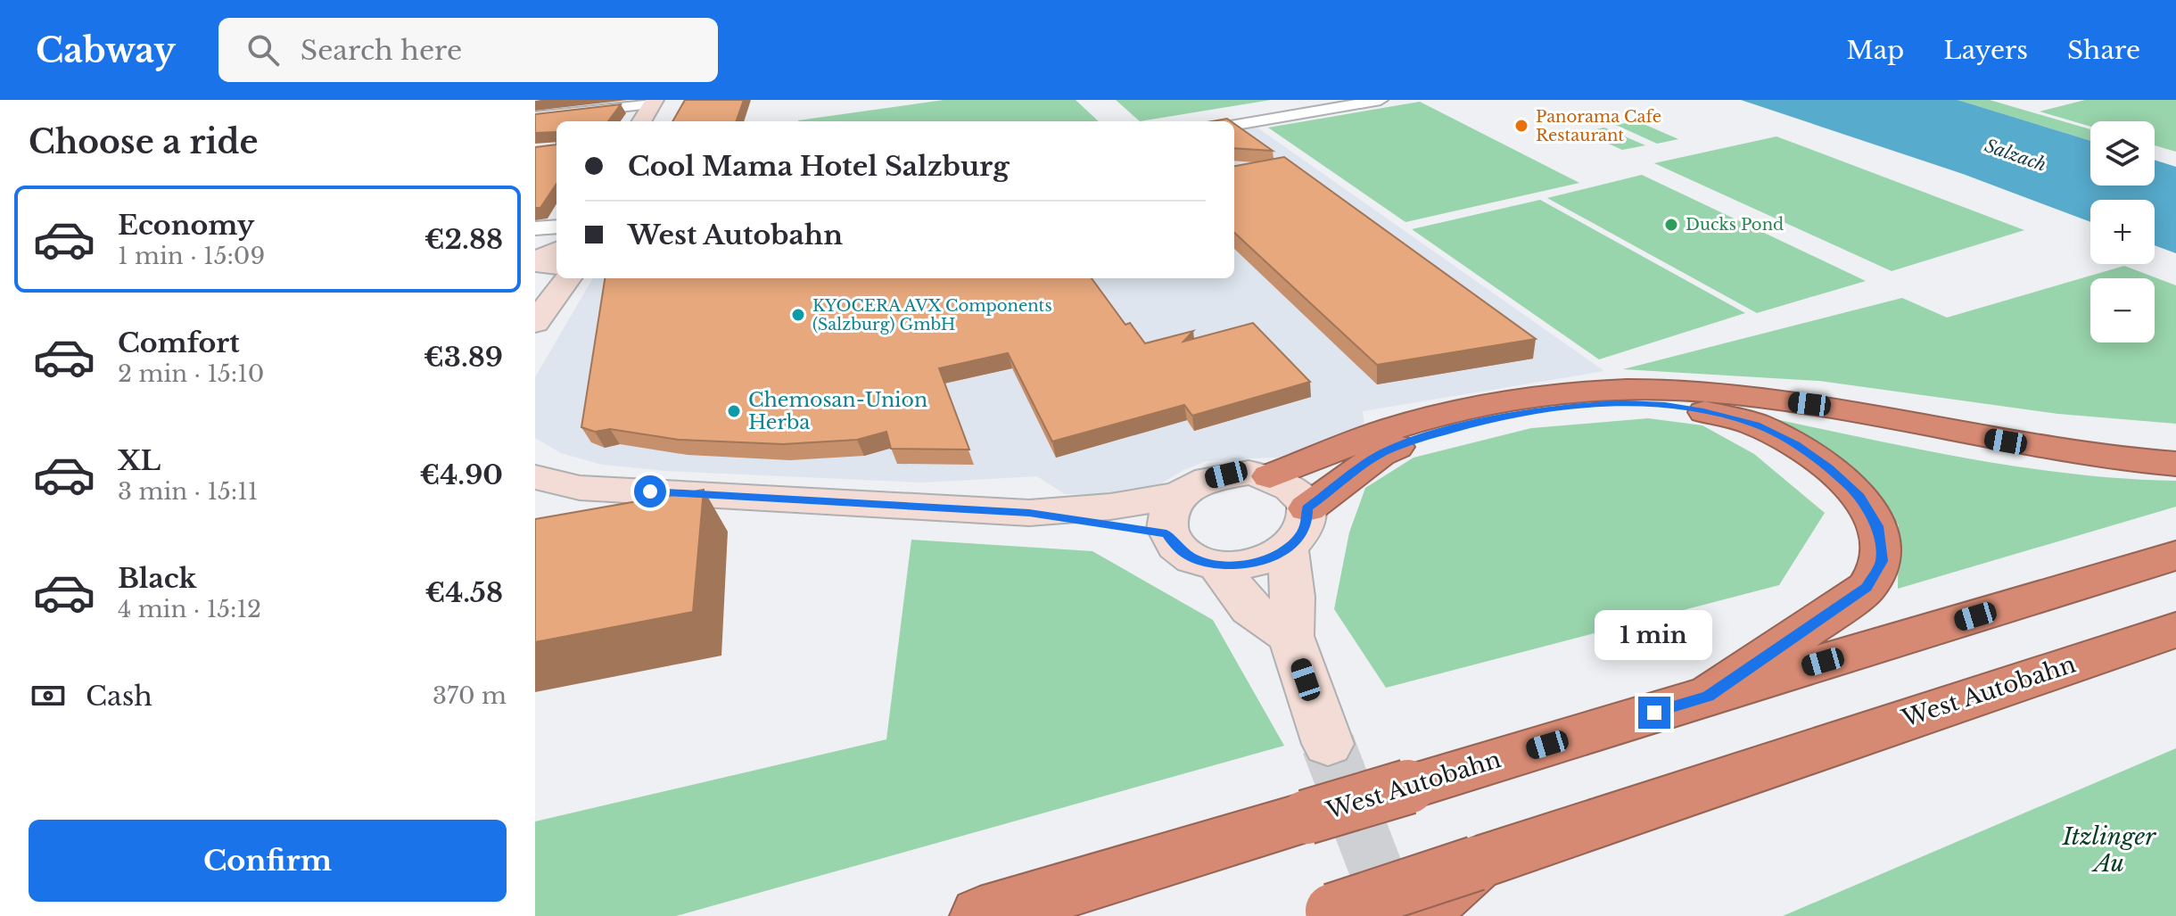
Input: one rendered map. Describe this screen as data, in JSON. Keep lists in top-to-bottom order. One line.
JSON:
{"streets":{"highway":["West Autobahn"]},"water":["Salzach"],"parks":["Itzlinger Au"],"places":["Panorama Cafe Restaurant","Ducks Pond","KYOCERA AVX Components (Salzburg) GmbH","Chemosan-Union Herba"],"page":{"header":"Cabway","search":"Search here","nav":["Map","Layers","Share"],"heading":"Choose a ride","map_buttons":["+","−"],"banner":["Cool Mama Hotel Salzburg","West Autobahn"],"list":[{"name":"Economy","note":"1 min · 15:09","value":"€2.88"},{"name":"Comfort","note":"2 min · 15:10","value":"€3.89"},{"name":"XL","note":"3 min · 15:11","value":"€4.90"},{"name":"Black","note":"4 min · 15:12","value":"€4.58"}],"bubble":"1 min","pay":["Cash","370 m"],"buttons":"Confirm"}}
